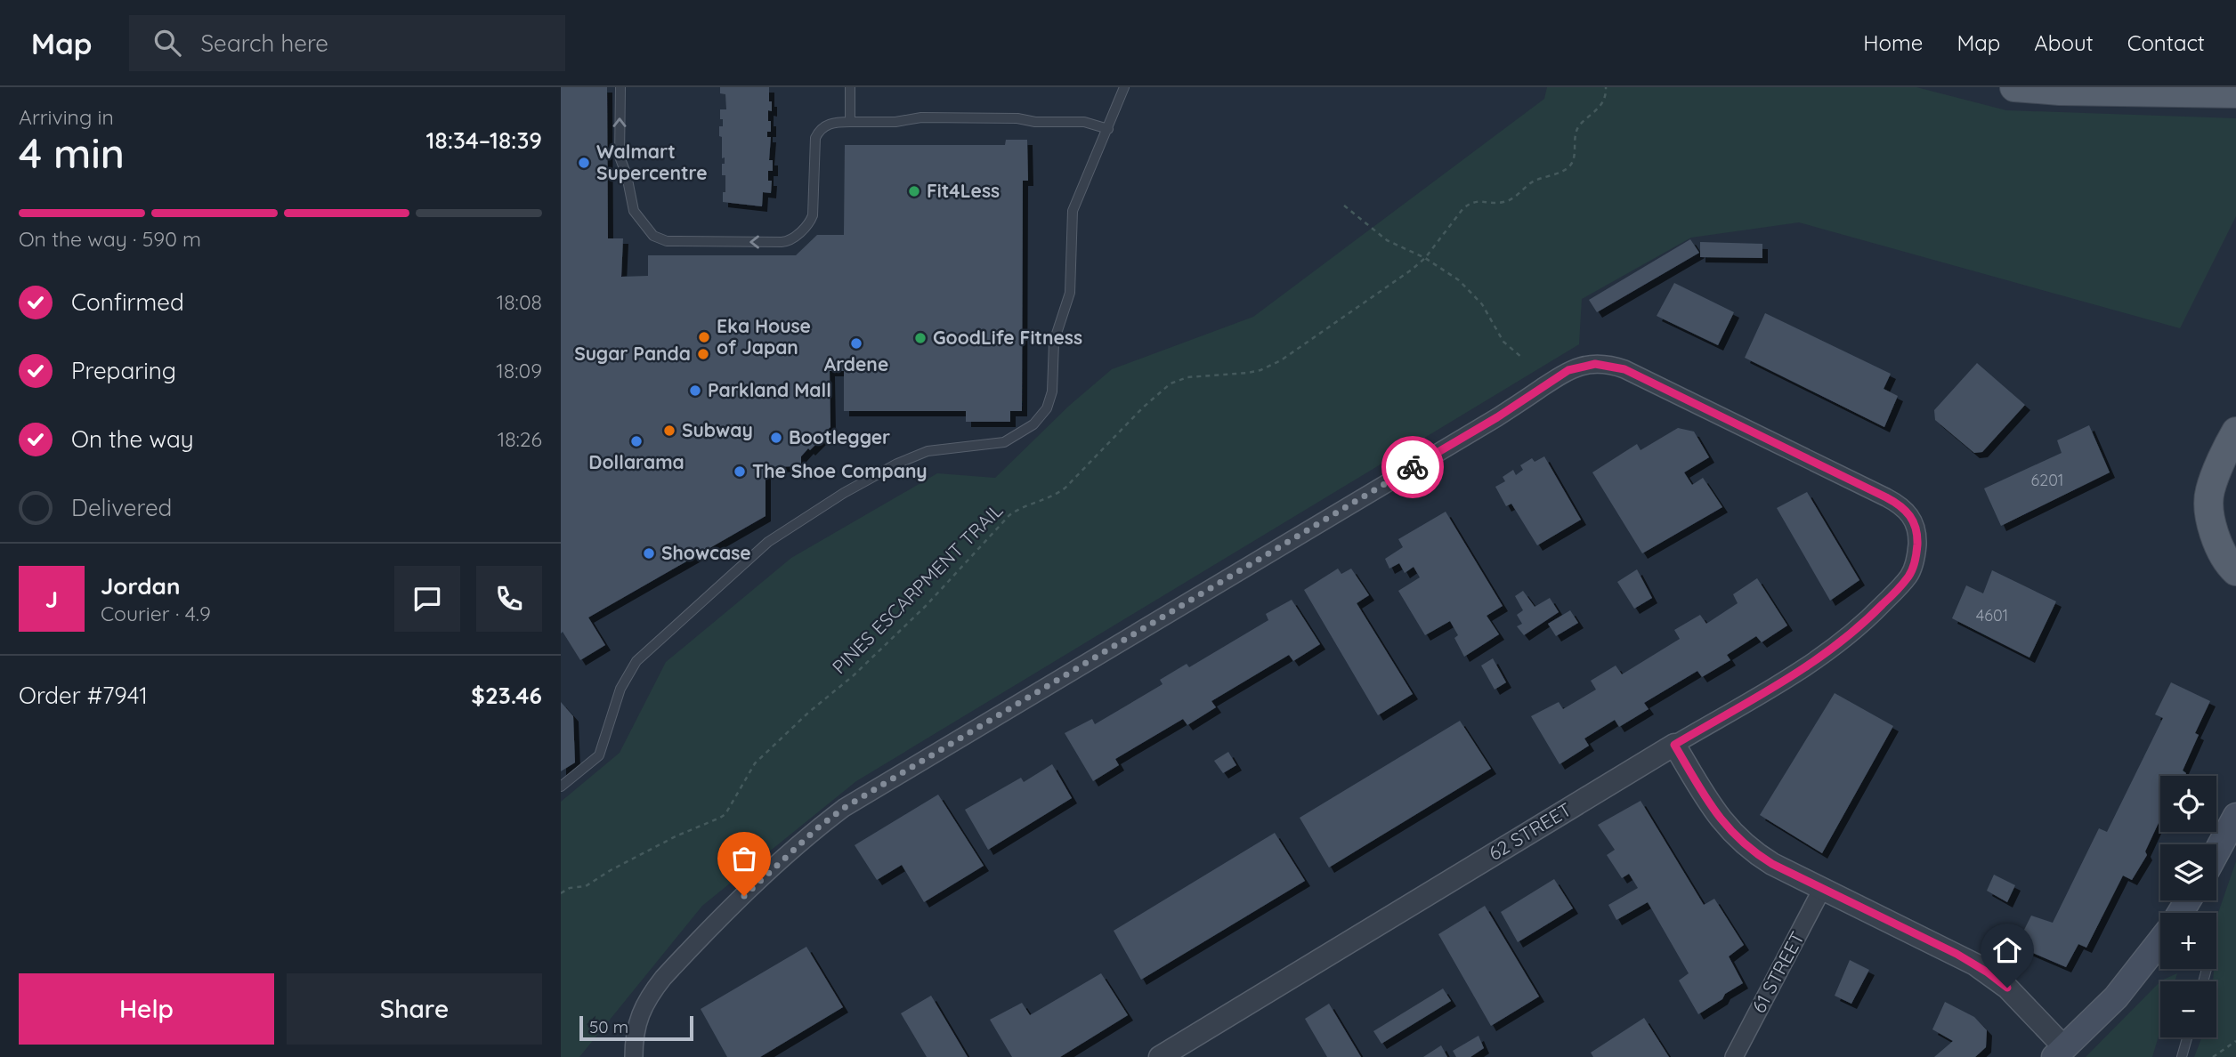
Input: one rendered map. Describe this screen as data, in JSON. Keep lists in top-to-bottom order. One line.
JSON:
{"streets":{"street":["62 STREET","61 STREET"],"path":["PINES ESCARPMENT TRAIL"]},"places":["Walmart Supercentre","Fit4Less","Eka House of Japan","GoodLife Fitness","Ardene","Sugar Panda","Parkland Mall","Subway","Bootlegger","Dollarama","The Shoe Company","Showcase"],"house_numbers":["6201","4601"],"scale_bar":"50 m","page":{"header":"Map","search":"Search here","nav":["Home","Map","About","Contact"],"heading":["4 min","Arriving in","18:34–18:39"],"panel":["Jordan","Courier · 4.9","Order #7941","$23.46"],"bar":"On the way · 590 m","list":[["Confirmed","18:08"],["Preparing","18:09"],["On the way","18:26"],"Delivered"],"round":"J","map_buttons":["+","−"],"buttons":["Help","Share"],"scale":"50 m"}}
